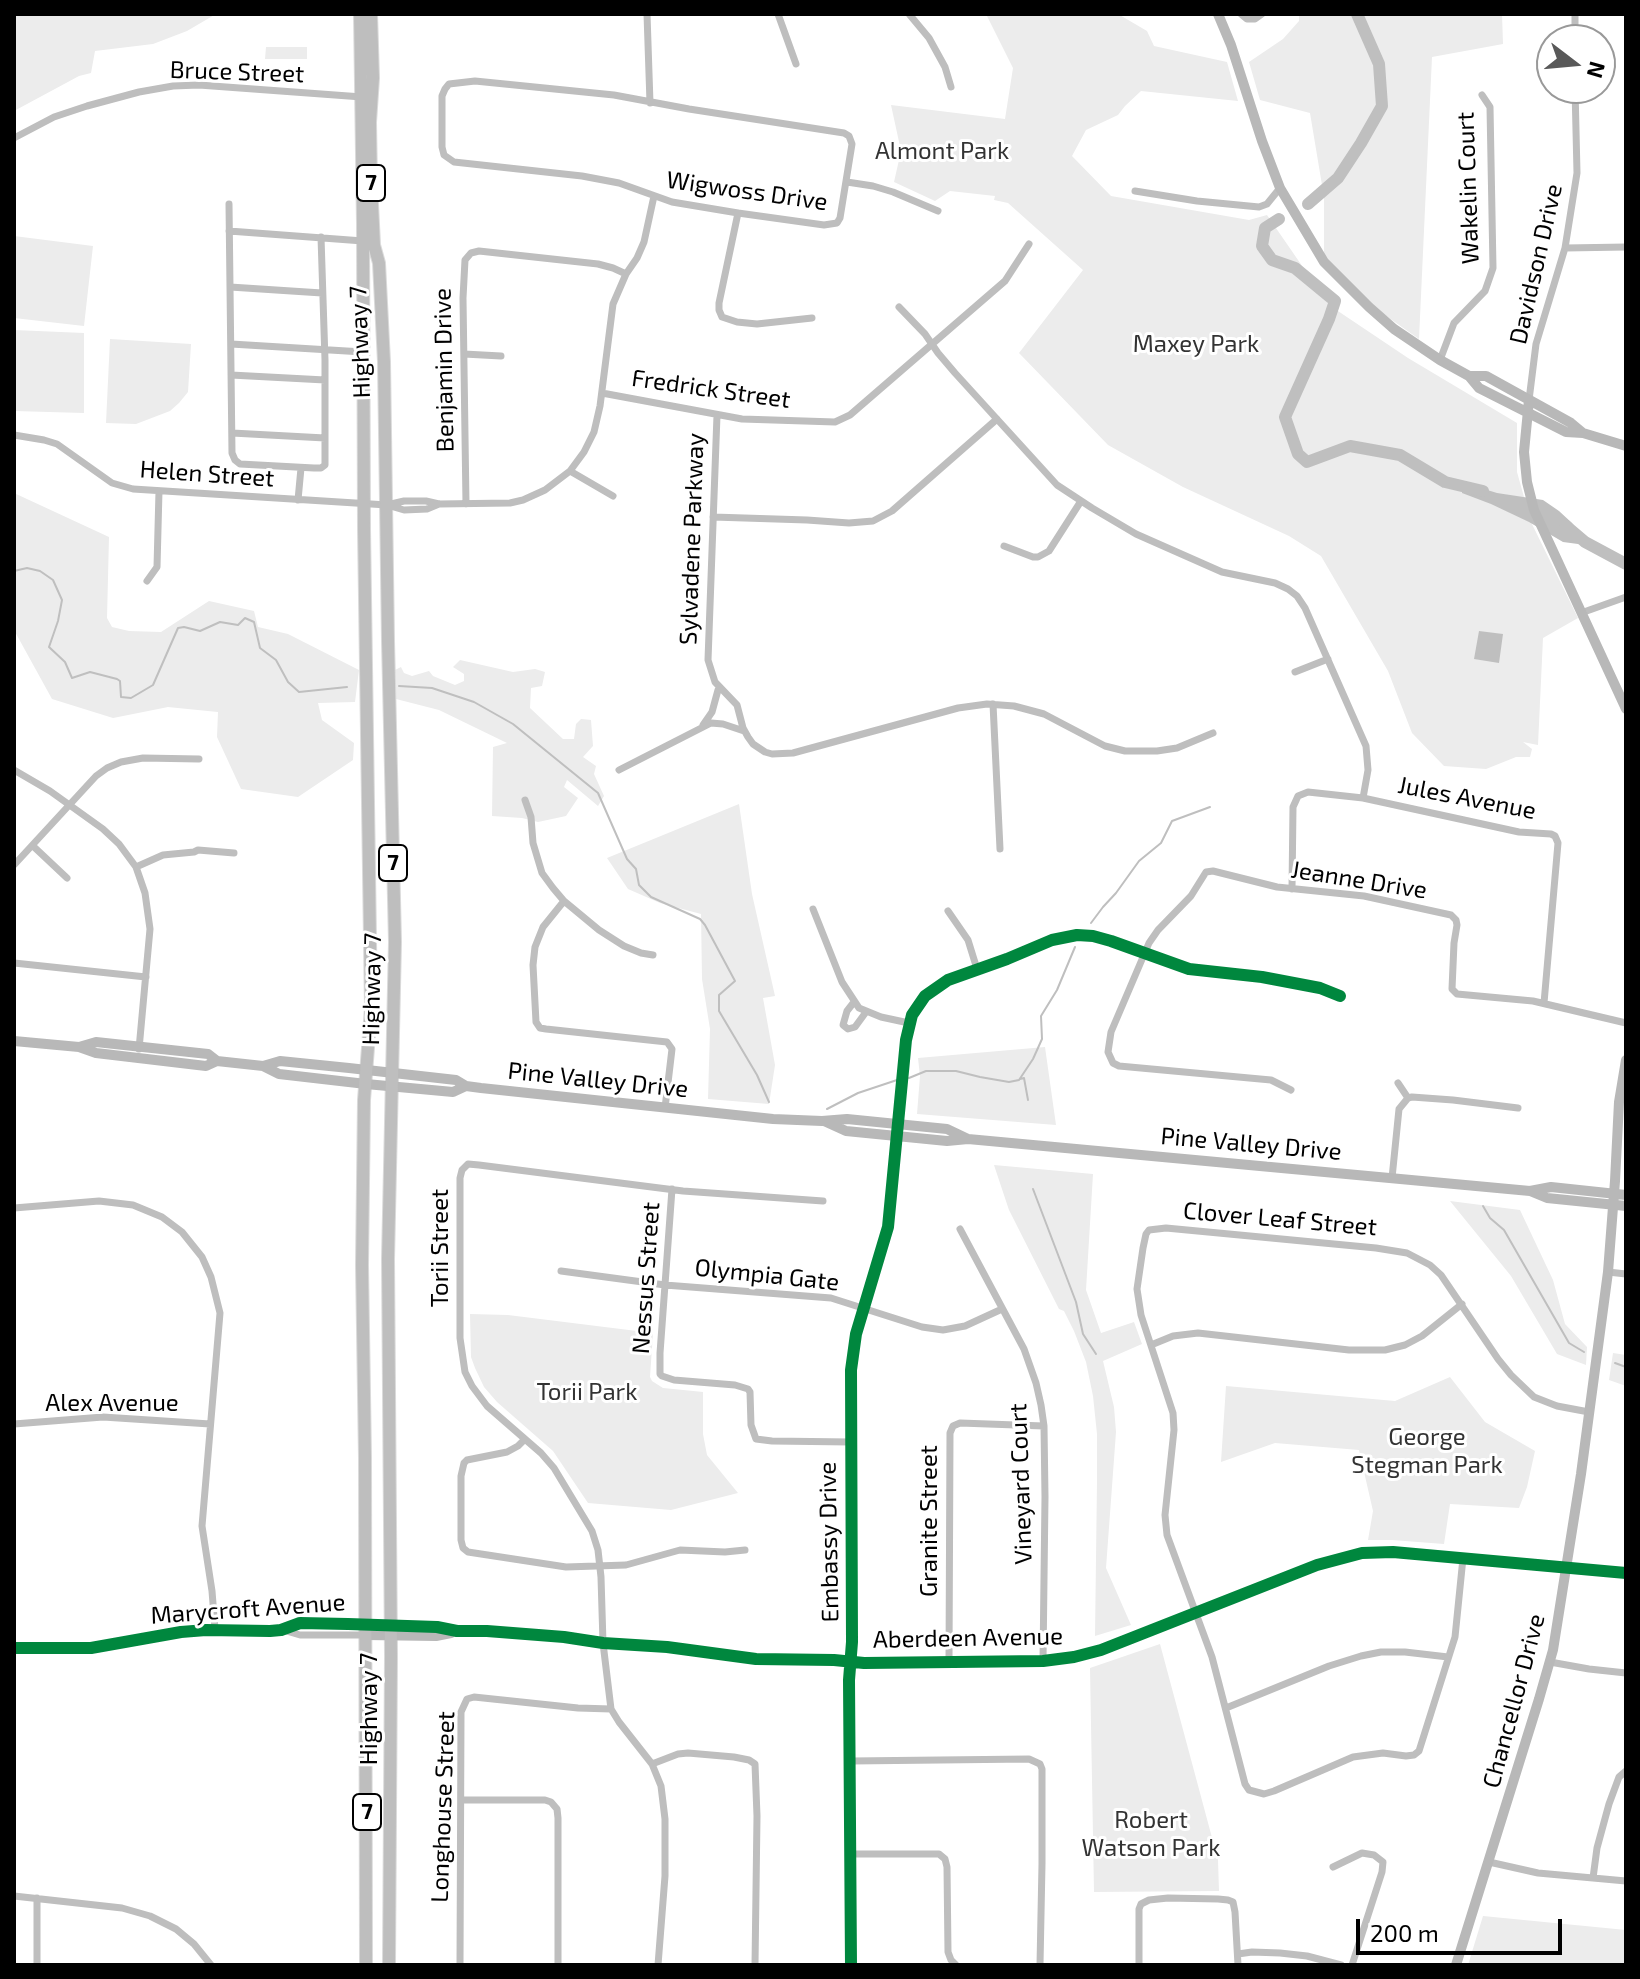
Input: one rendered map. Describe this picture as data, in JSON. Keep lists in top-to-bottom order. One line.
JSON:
{"streets":{"main road":["7","Highway 7"],"street":["Bruce Street","Wakelin Court","Wigwoss Drive","Davidson Drive","Benjamin Drive","Fredrick Street","Helen Street","Sylvadene Parkway","Jules Avenue","Jeanne Drive","Pine Valley Drive","Clover Leaf Street","Torii Street","Olympia Gate","Nessus Street","Alex Avenue","Vineyard Court","Granite Street","Embassy Drive","Marycroft Avenue","Aberdeen Avenue","Chancellor Drive","Longhouse Street"]},"crossings":[["Bruce Street","Highway 7"],["Wigwoss Drive","Highway 7"],["Wigwoss Drive","Benjamin Drive"],["Wigwoss Drive","Fredrick Street"],["Wigwoss Drive","Helen Street"],["Highway 7","Helen Street"],["Highway 7","Pine Valley Drive"],["Highway 7","Marycroft Avenue"],["Highway 7","Aberdeen Avenue"],["Fredrick Street","Sylvadene Parkway"],["Jules Avenue","Jeanne Drive"],["Pine Valley Drive","Embassy Drive"],["Pine Valley Drive","Chancellor Drive"],["Clover Leaf Street","Aberdeen Avenue"],["Clover Leaf Street","Chancellor Drive"],["Torii Street","Nessus Street"],["Torii Street","Aberdeen Avenue"],["Torii Street","Longhouse Street"],["Olympia Gate","Nessus Street"],["Olympia Gate","Vineyard Court"],["Olympia Gate","Embassy Drive"],["Nessus Street","Embassy Drive"],["Vineyard Court","Granite Street"],["Vineyard Court","Aberdeen Avenue"],["Granite Street","Aberdeen Avenue"],["Embassy Drive","Aberdeen Avenue"],["Marycroft Avenue","Aberdeen Avenue"],["Aberdeen Avenue","Chancellor Drive"]],"parks":["Almont Park","Maxey Park","Torii Park","George Stegman Park","Robert Watson Park"],"scale_bar":"200 m","north":"right"}
